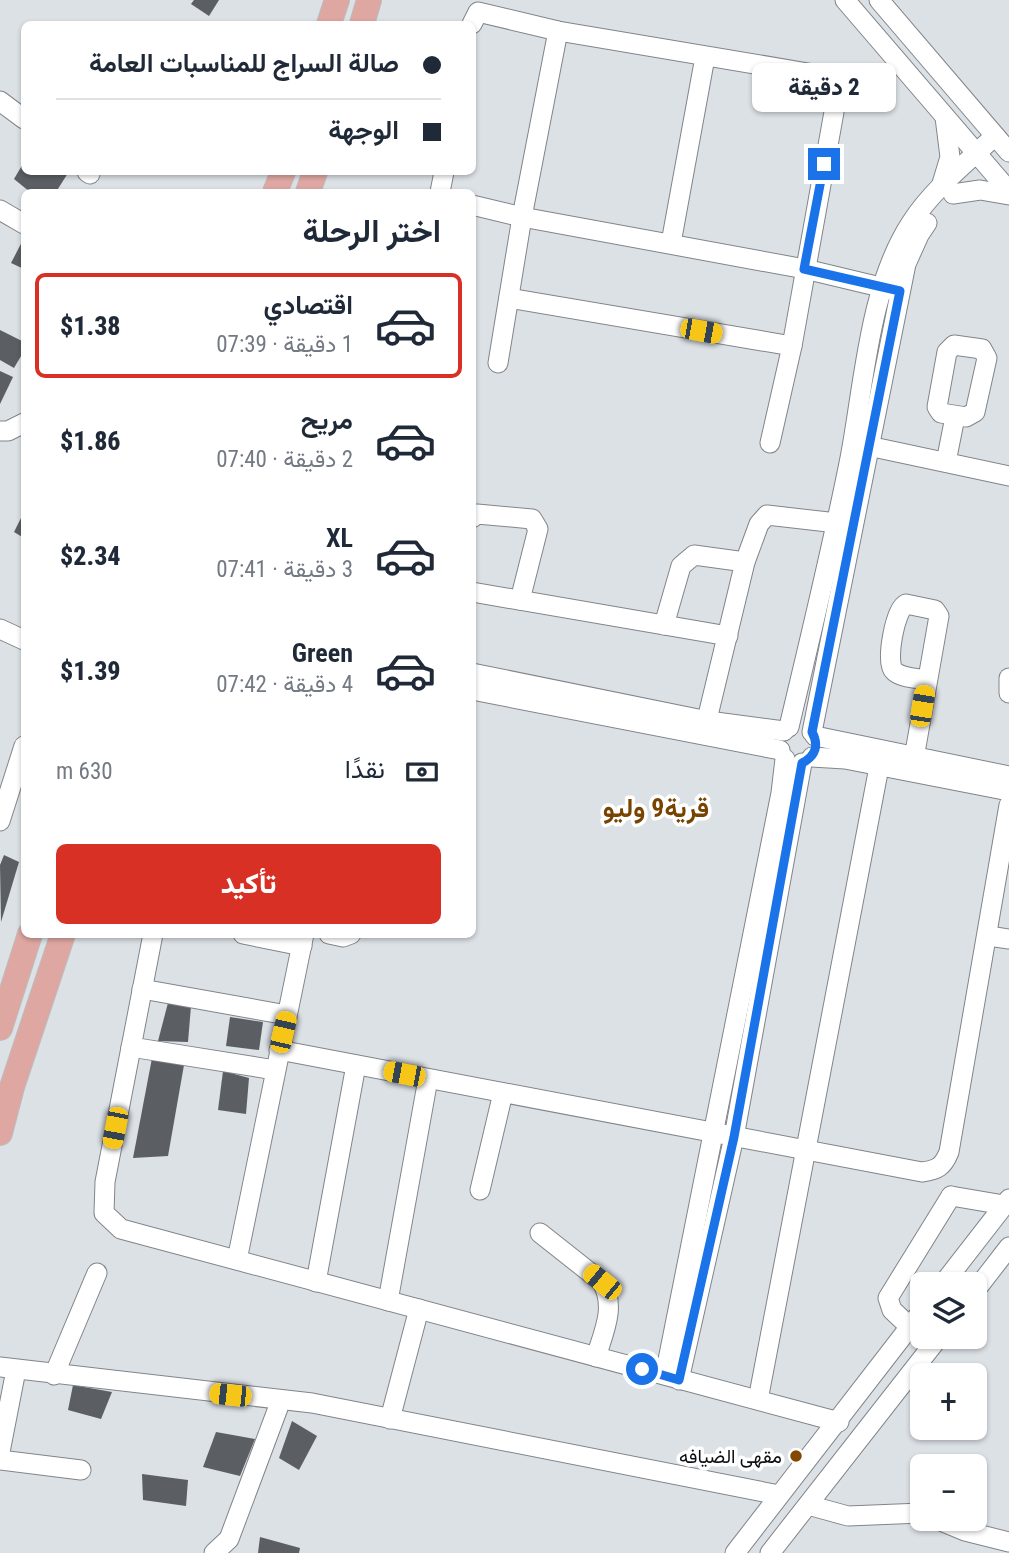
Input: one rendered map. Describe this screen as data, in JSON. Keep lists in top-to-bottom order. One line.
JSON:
{"districts":["قرية9 وليو"],"places":["مقهى الضيافه"],"page":{"banner":["صالة السراج للمناسبات العامة","الوجهة"],"bubble":"2 دقيقة","heading":"اختر الرحلة","list":[{"name":"اقتصادي","note":"1 دقيقة · 07:39","value":"$1.38"},{"name":"مريح","note":"2 دقيقة · 07:40","value":"$1.86"},{"name":"XL","note":"3 دقيقة · 07:41","value":"$2.34"},{"name":"Green","note":"4 دقيقة · 07:42","value":"$1.39"}],"pay":["نقدًا","630 m"],"buttons":"تأكيد","map_buttons":["+","−"]}}
